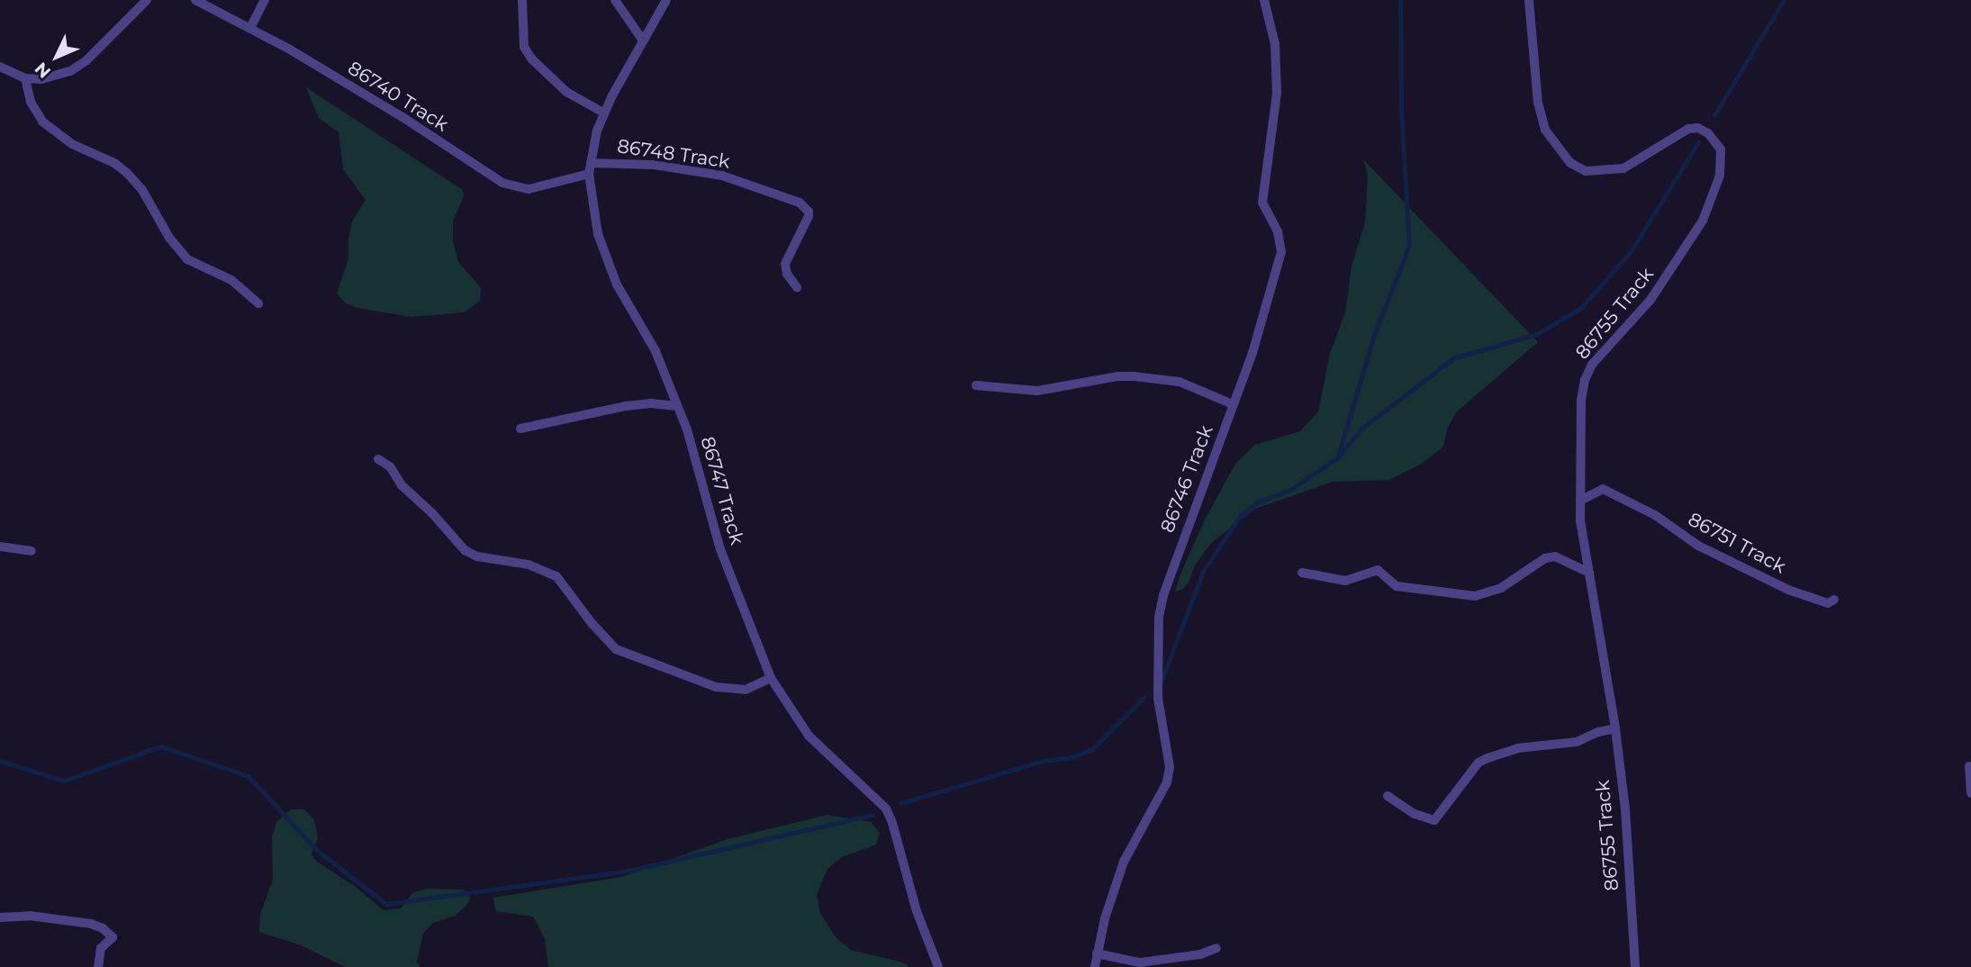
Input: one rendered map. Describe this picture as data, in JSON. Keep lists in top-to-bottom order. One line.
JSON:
{"streets":{"street":["86740 Track","86748 Track","86755 Track","86746 Track","86747 Track","86751 Track"]},"crossings":[["86740 Track","86747 Track"],["86748 Track","86747 Track"],["86755 Track","86751 Track"]],"north":"bottom left"}
